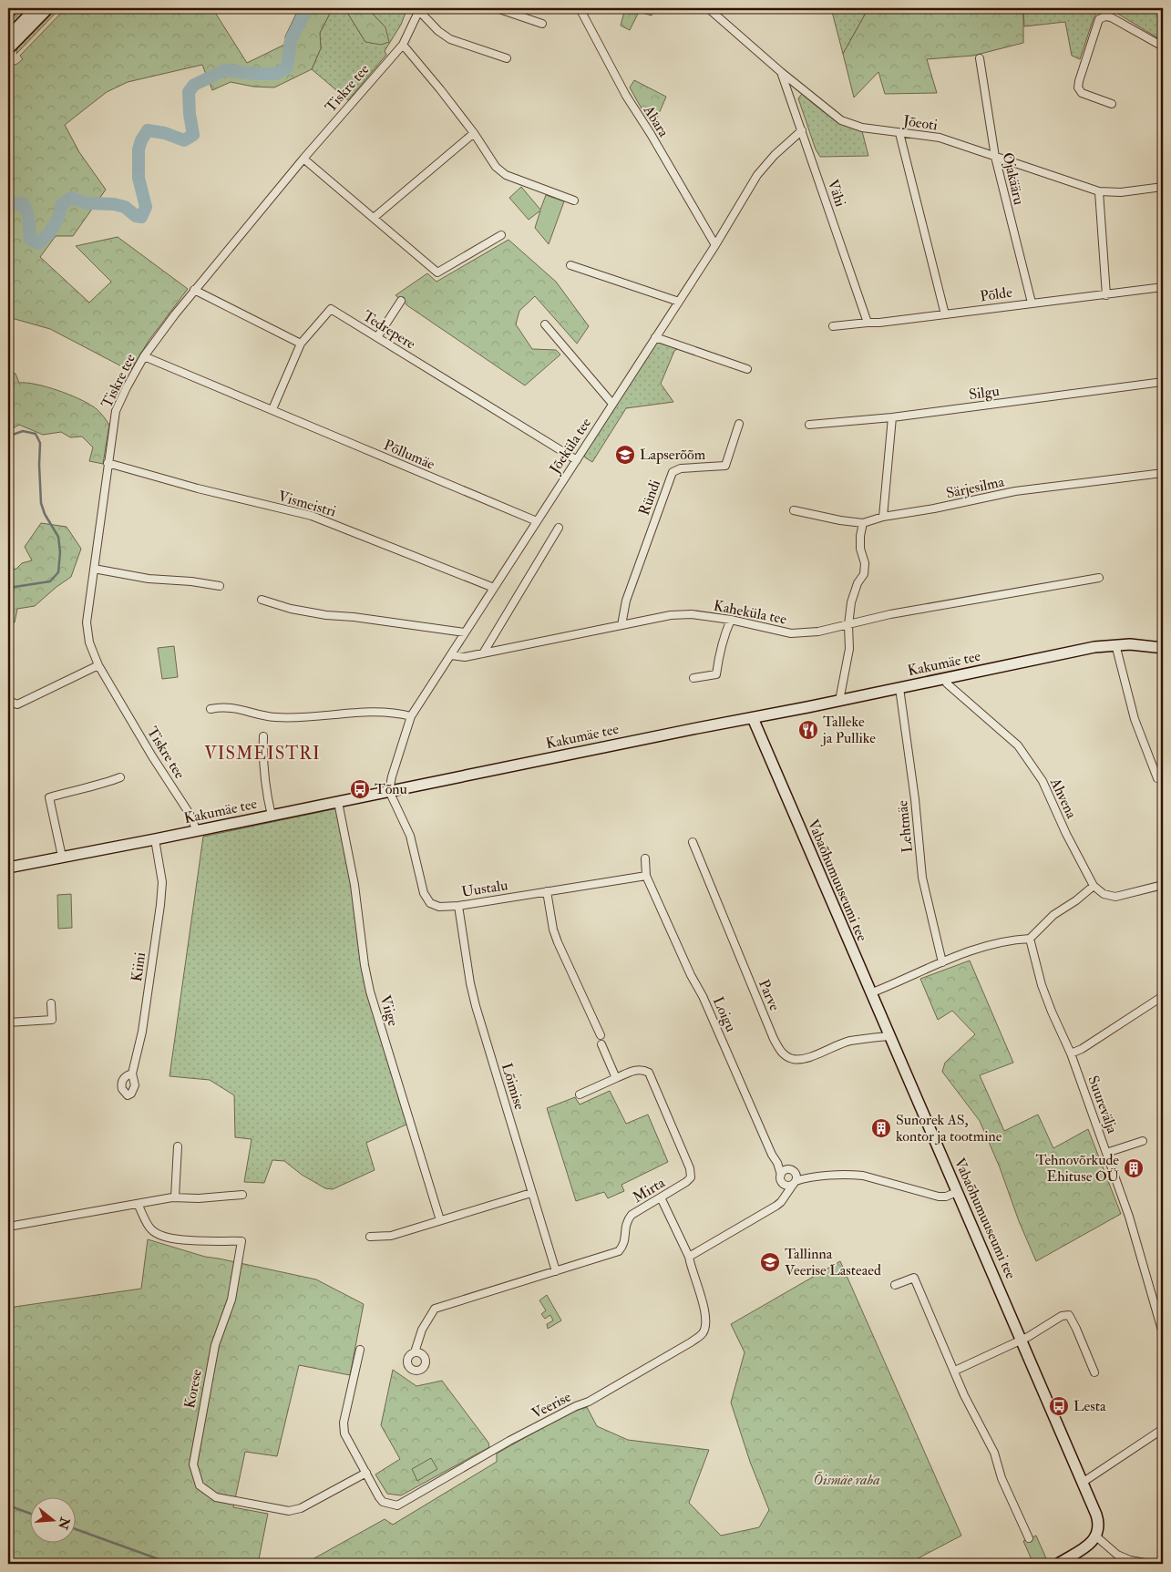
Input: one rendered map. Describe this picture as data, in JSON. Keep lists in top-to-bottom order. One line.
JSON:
{"streets":{"street":["Tiskre tee","Abara","Jõeoti","Ojakääru","Vähi","Põlde","Tedrepere","Silgu","Jõeküla tee","Põllumäe","Särjesilma","Ründi","Vismeistri","Kaheküla tee","Kakumäe tee","Ahvena","Lehtmäe","Vabaõhumuuseumi tee","Uustalu","Kiini","Parve","Viige","Loigu","Lõimise","Suurevälja","Mirta","Korese","Veerise"]},"crossings":[["Tiskre tee","Põllumäe"],["Tiskre tee","Vismeistri"],["Tiskre tee","Kakumäe tee"],["Abara","Jõeküla tee"],["Jõeoti","Ojakääru"],["Jõeoti","Vähi"],["Ojakääru","Põlde"],["Vähi","Põlde"],["Vähi","Jõeküla tee"],["Tedrepere","Jõeküla tee"],["Jõeküla tee","Põllumäe"],["Jõeküla tee","Vismeistri"],["Jõeküla tee","Kaheküla tee"],["Jõeküla tee","Kakumäe tee"],["Jõeküla tee","Uustalu"],["Ründi","Kaheküla tee"],["Kakumäe tee","Ahvena"],["Kakumäe tee","Lehtmäe"],["Kakumäe tee","Vabaõhumuuseumi tee"],["Kakumäe tee","Uustalu"],["Kakumäe tee","Kiini"],["Kakumäe tee","Viige"],["Vabaõhumuuseumi tee","Parve"],["Vabaõhumuuseumi tee","Loigu"],["Uustalu","Loigu"],["Uustalu","Lõimise"],["Lõimise","Mirta"],["Korese","Veerise"]],"districts":["VISMEISTRI"],"parks":["Õismäe raba"],"places":{"school or university":["Lapserõõm","Tallinna Veerise Lasteaed"],"restaurant":["Talleke ja Pullike"],"bus stop":["Tõnu","Lesta"],"building":["Sunorek AS, kontor ja tootmine","Tehnovõrkude Ehituse OÜ"]},"north":"right"}
